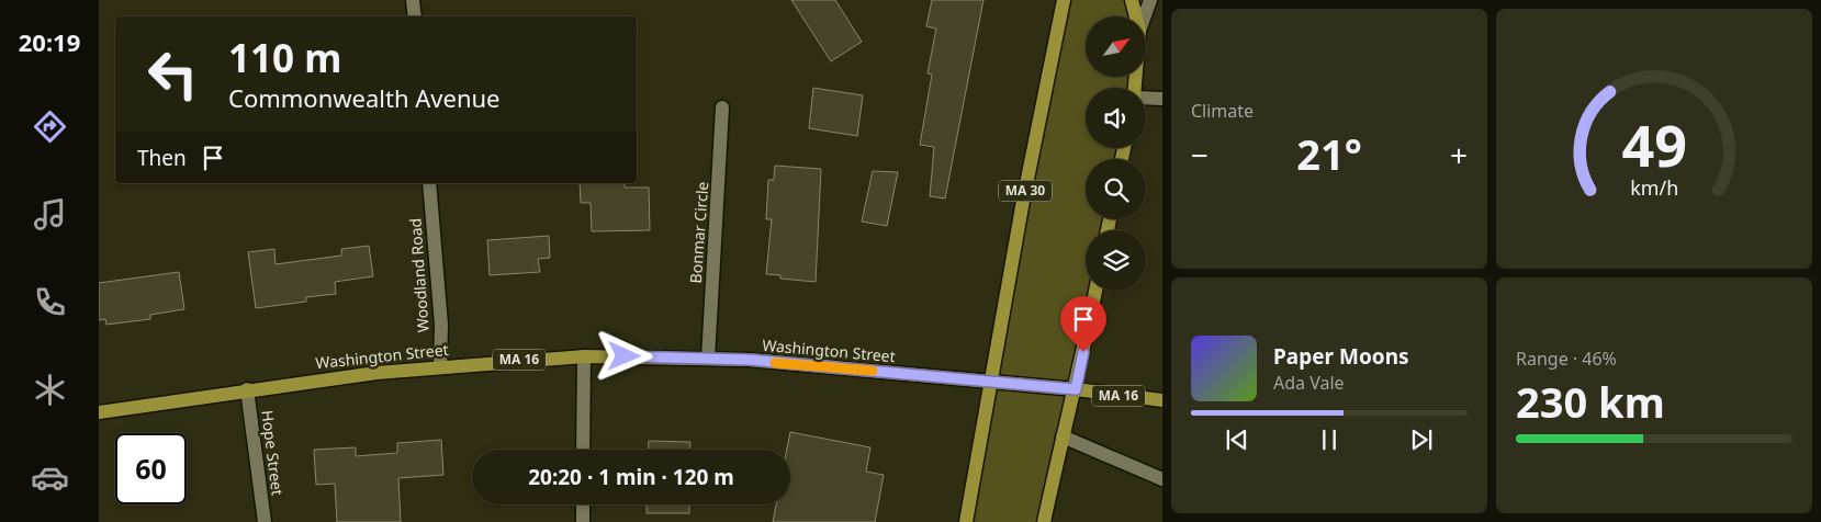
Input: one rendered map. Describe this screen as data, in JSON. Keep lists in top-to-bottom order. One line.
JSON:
{"streets":{"main road":["MA 30","Washington Street","MA 16"],"street":["Bonmar Circle","Woodland Road","Hope Street"]},"crossings":[["MA 30","Washington Street"],["Bonmar Circle","Washington Street"],["Woodland Road","Washington Street"],["Washington Street","Hope Street"]],"north":"top right","page":{"tabs":"20:19","tile":["Climate",["Range · 46%","230 km"]],"turn":["110 m","Commonwealth Avenue"],"then":"Then","heat":["−","21°","+"],"song":["Paper Moons","Ada Vale"],"limit":"60","trip":"20:20 · 1 min · 120 m","gauge":["49","km/h"]}}
